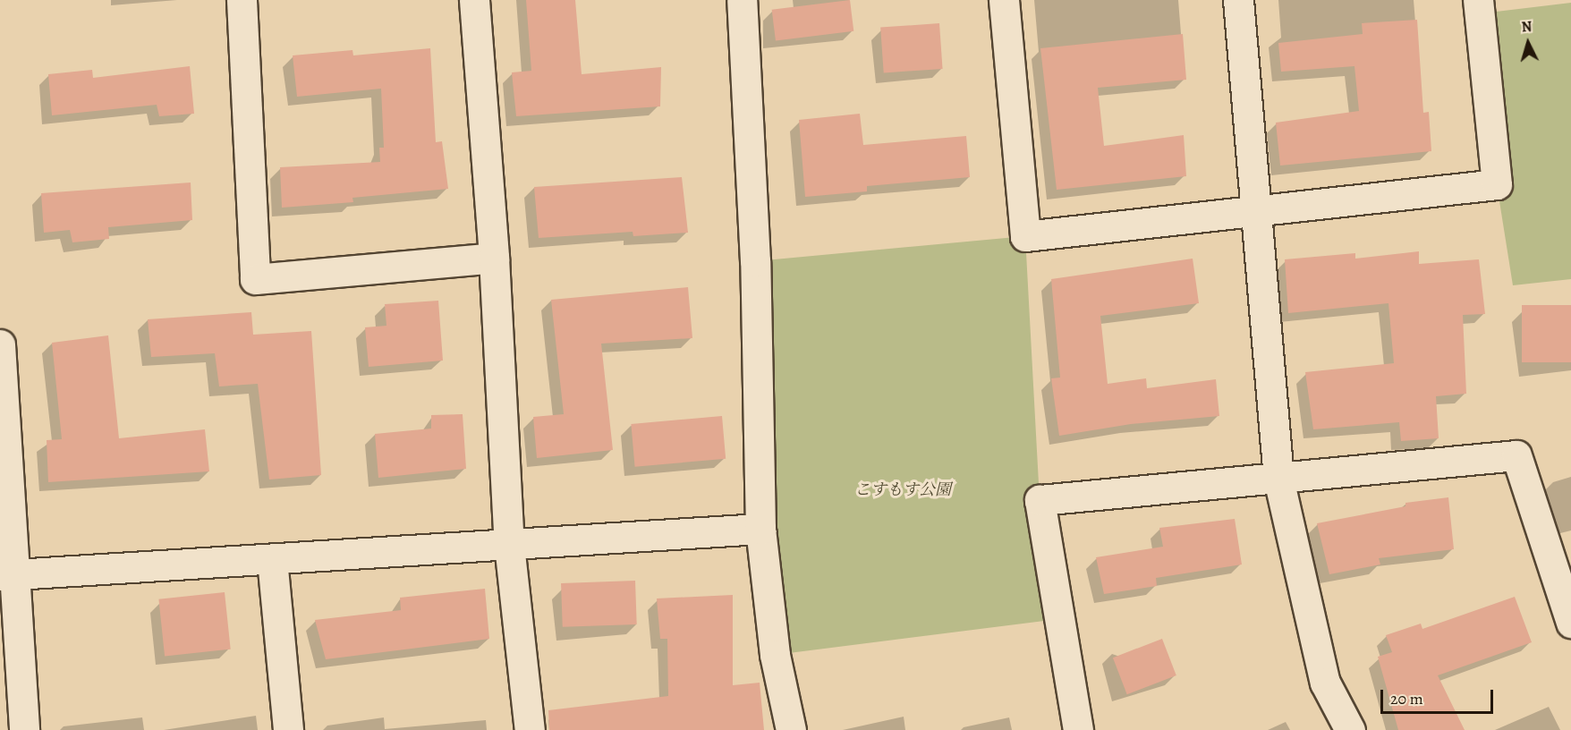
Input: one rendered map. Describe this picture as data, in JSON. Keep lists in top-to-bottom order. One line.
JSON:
{"parks":["こすもす公園"],"scale_bar":"20 m","north":"top"}
